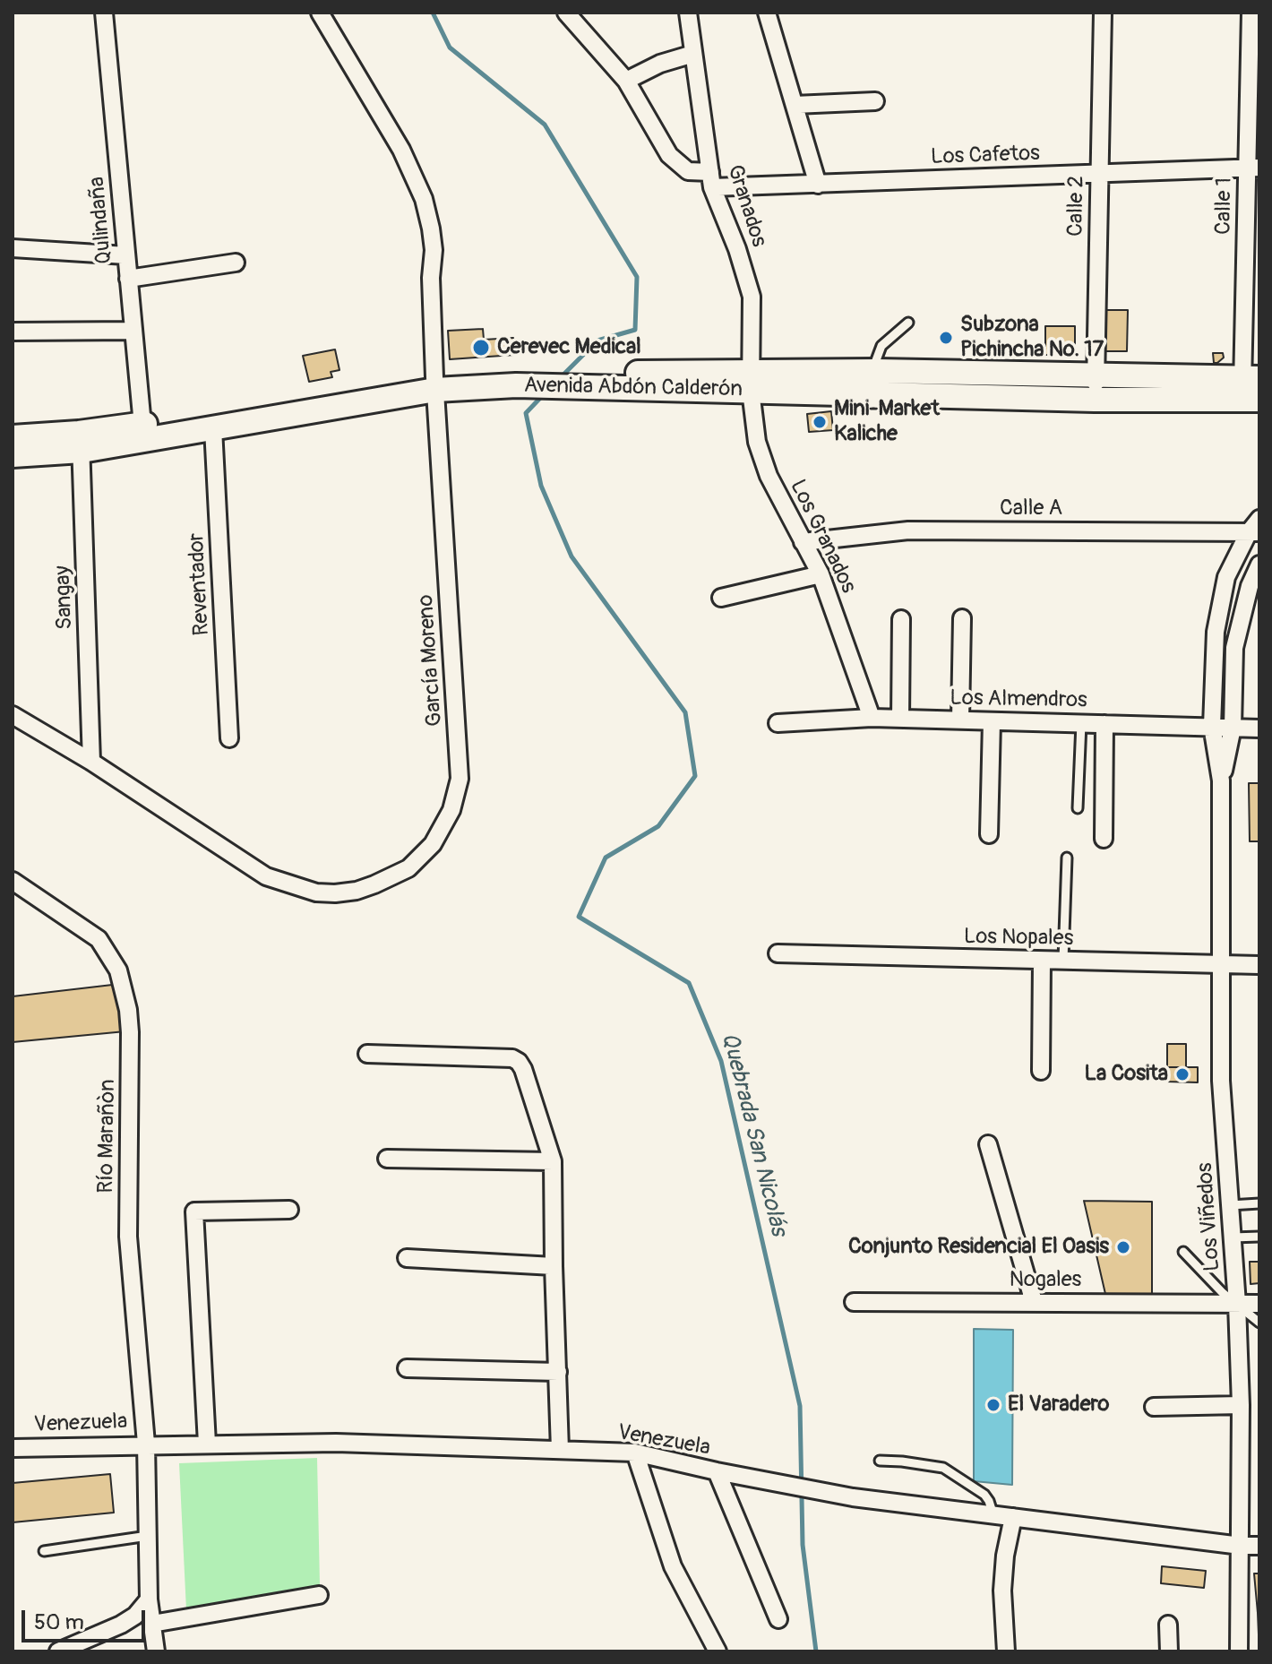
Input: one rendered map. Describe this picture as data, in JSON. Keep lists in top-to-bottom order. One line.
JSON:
{"streets":{"main road":["Avenida Abdón Calderón"],"street":["Los Cafetos","Granados","Calle 2","Calle 1","Qulindaña","Calle A","Los Granados","Reventador","Sangay","García Moreno","Los Almendros","Los Nopales","Río Marañòn","Los Viñedos","Nogales","Venezuela"]},"crossings":[["Los Cafetos","Granados"],["Los Cafetos","Calle 2"],["Los Cafetos","Calle 1"],["Granados","Avenida Abdón Calderón"],["Granados","Los Granados"],["Calle 2","Avenida Abdón Calderón"],["Calle 1","Avenida Abdón Calderón"],["Qulindaña","Avenida Abdón Calderón"],["Avenida Abdón Calderón","Los Granados"],["Avenida Abdón Calderón","Reventador"],["Avenida Abdón Calderón","Sangay"],["Avenida Abdón Calderón","García Moreno"],["Calle A","Los Granados"],["Calle A","Los Viñedos"],["Los Granados","Los Almendros"],["Sangay","García Moreno"],["Los Almendros","Los Viñedos"],["Los Nopales","Los Viñedos"],["Río Marañòn","Venezuela"],["Los Viñedos","Nogales"],["Los Viñedos","Venezuela"]],"water":["Quebrada San Nicolás"],"places":["Subzona Pichincha No. 17","Cerevec Medical","Mini-Market Kaliche","La Cosita","Conjunto Residencial El Oasis","El Varadero"],"scale_bar":"50 m"}
